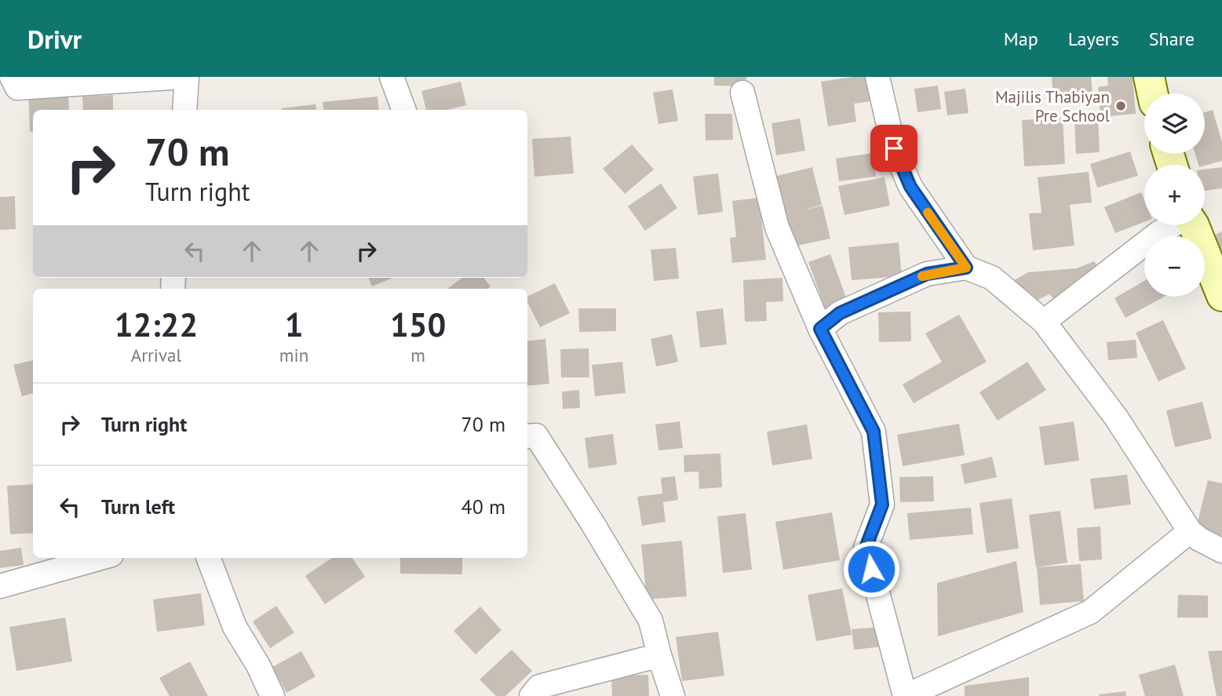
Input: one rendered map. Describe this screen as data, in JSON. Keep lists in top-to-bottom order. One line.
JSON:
{"places":["Majilis Thabiyan Pre School"],"page":{"header":"Drivr","nav":["Map","Layers","Share"],"map_buttons":["+","−"],"turn":["70 m","Turn right"],"eta":["12:22","Arrival","1","min","150","m"],"list":[{"name":"Turn right","value":"70 m"},{"name":"Turn left","value":"40 m"}]}}
